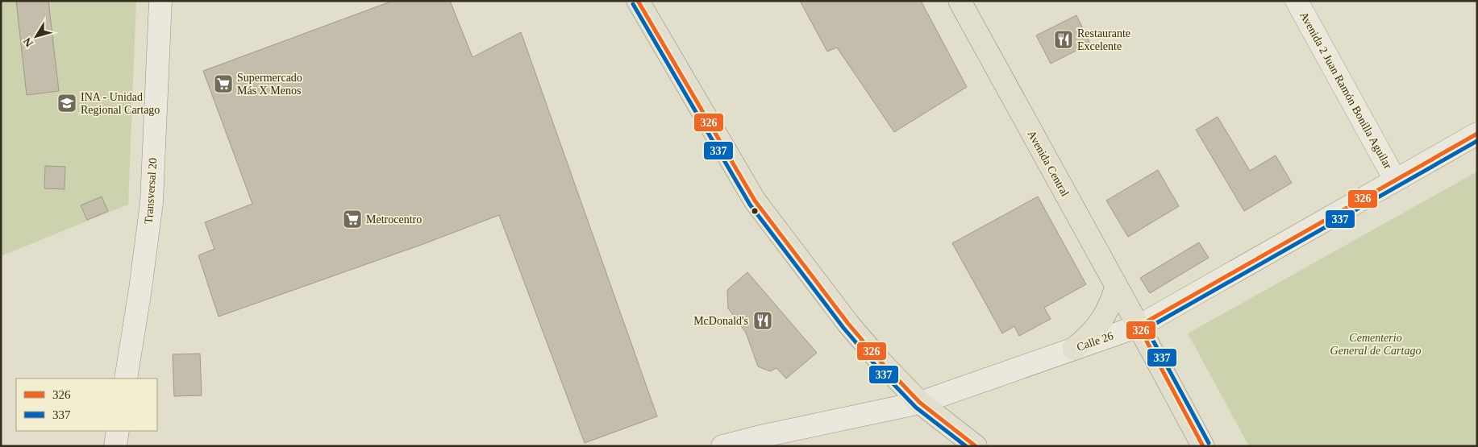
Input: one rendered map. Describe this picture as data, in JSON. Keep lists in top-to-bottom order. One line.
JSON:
{"streets":{"main road":["Avenida 2 Juan Ramón Bonilla Aguilar","Avenida Central","Transversal 20","Calle 26"]},"crossings":[["Avenida 2 Juan Ramón Bonilla Aguilar","Calle 26"],["Avenida Central","Calle 26"]],"parks":["Cementerio General de Cartago"],"places":{"restaurant":["Restaurante Excelente","McDonald's"],"supermarket":["Supermercado Más X Menos","Metrocentro"],"school or university":["INA - Unidad Regional Cartago"]},"lines":["transit line 326","transit line 337"],"legend":["326","337"],"north":"bottom left"}
